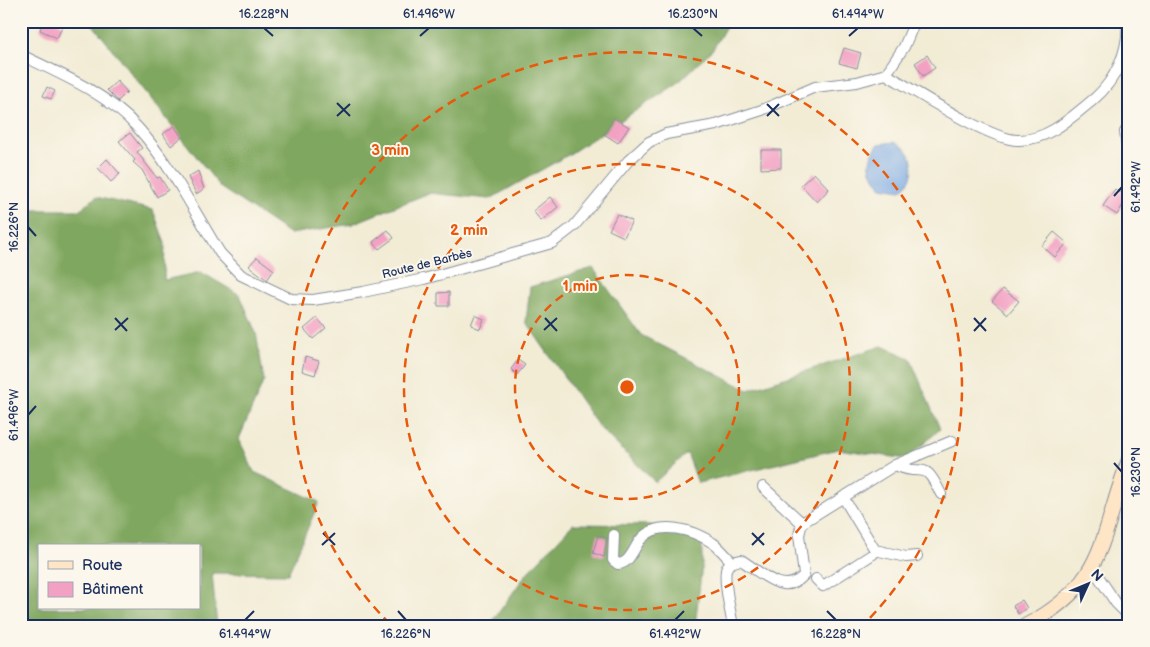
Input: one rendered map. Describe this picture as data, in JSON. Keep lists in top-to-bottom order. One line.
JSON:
{"streets":{"street":["Route de Barbès"]},"legend":["Route","Bâtiment"],"north":"top right","coordinates":["16.228°N","61.496°W","16.230°N","61.494°W","61.492°W","16.226°N"],"rings":["3 min","2 min","1 min"]}
